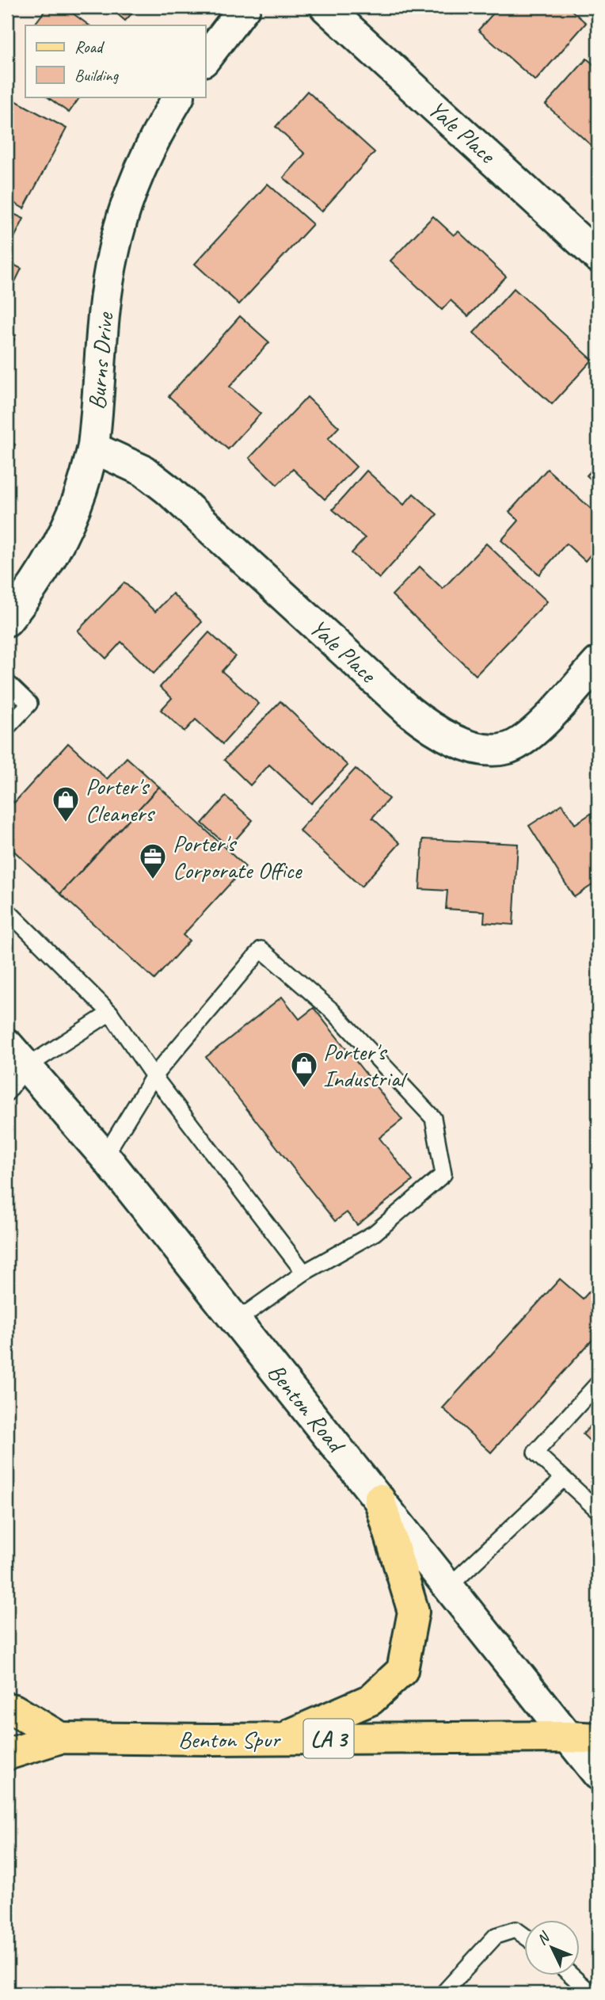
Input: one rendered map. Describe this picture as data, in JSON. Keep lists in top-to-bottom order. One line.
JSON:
{"streets":{"main road":["LA 3","Benton Spur"],"street":["Yale Place","Burns Drive","Benton Road"]},"crossings":[["Yale Place","Burns Drive"],["Benton Road","Benton Spur"]],"places":{"shop":["Porter's Cleaners","Porter's Industrial"],"office":["Porter's Corporate Office"]},"legend":["Road","Building"],"north":"top left"}
